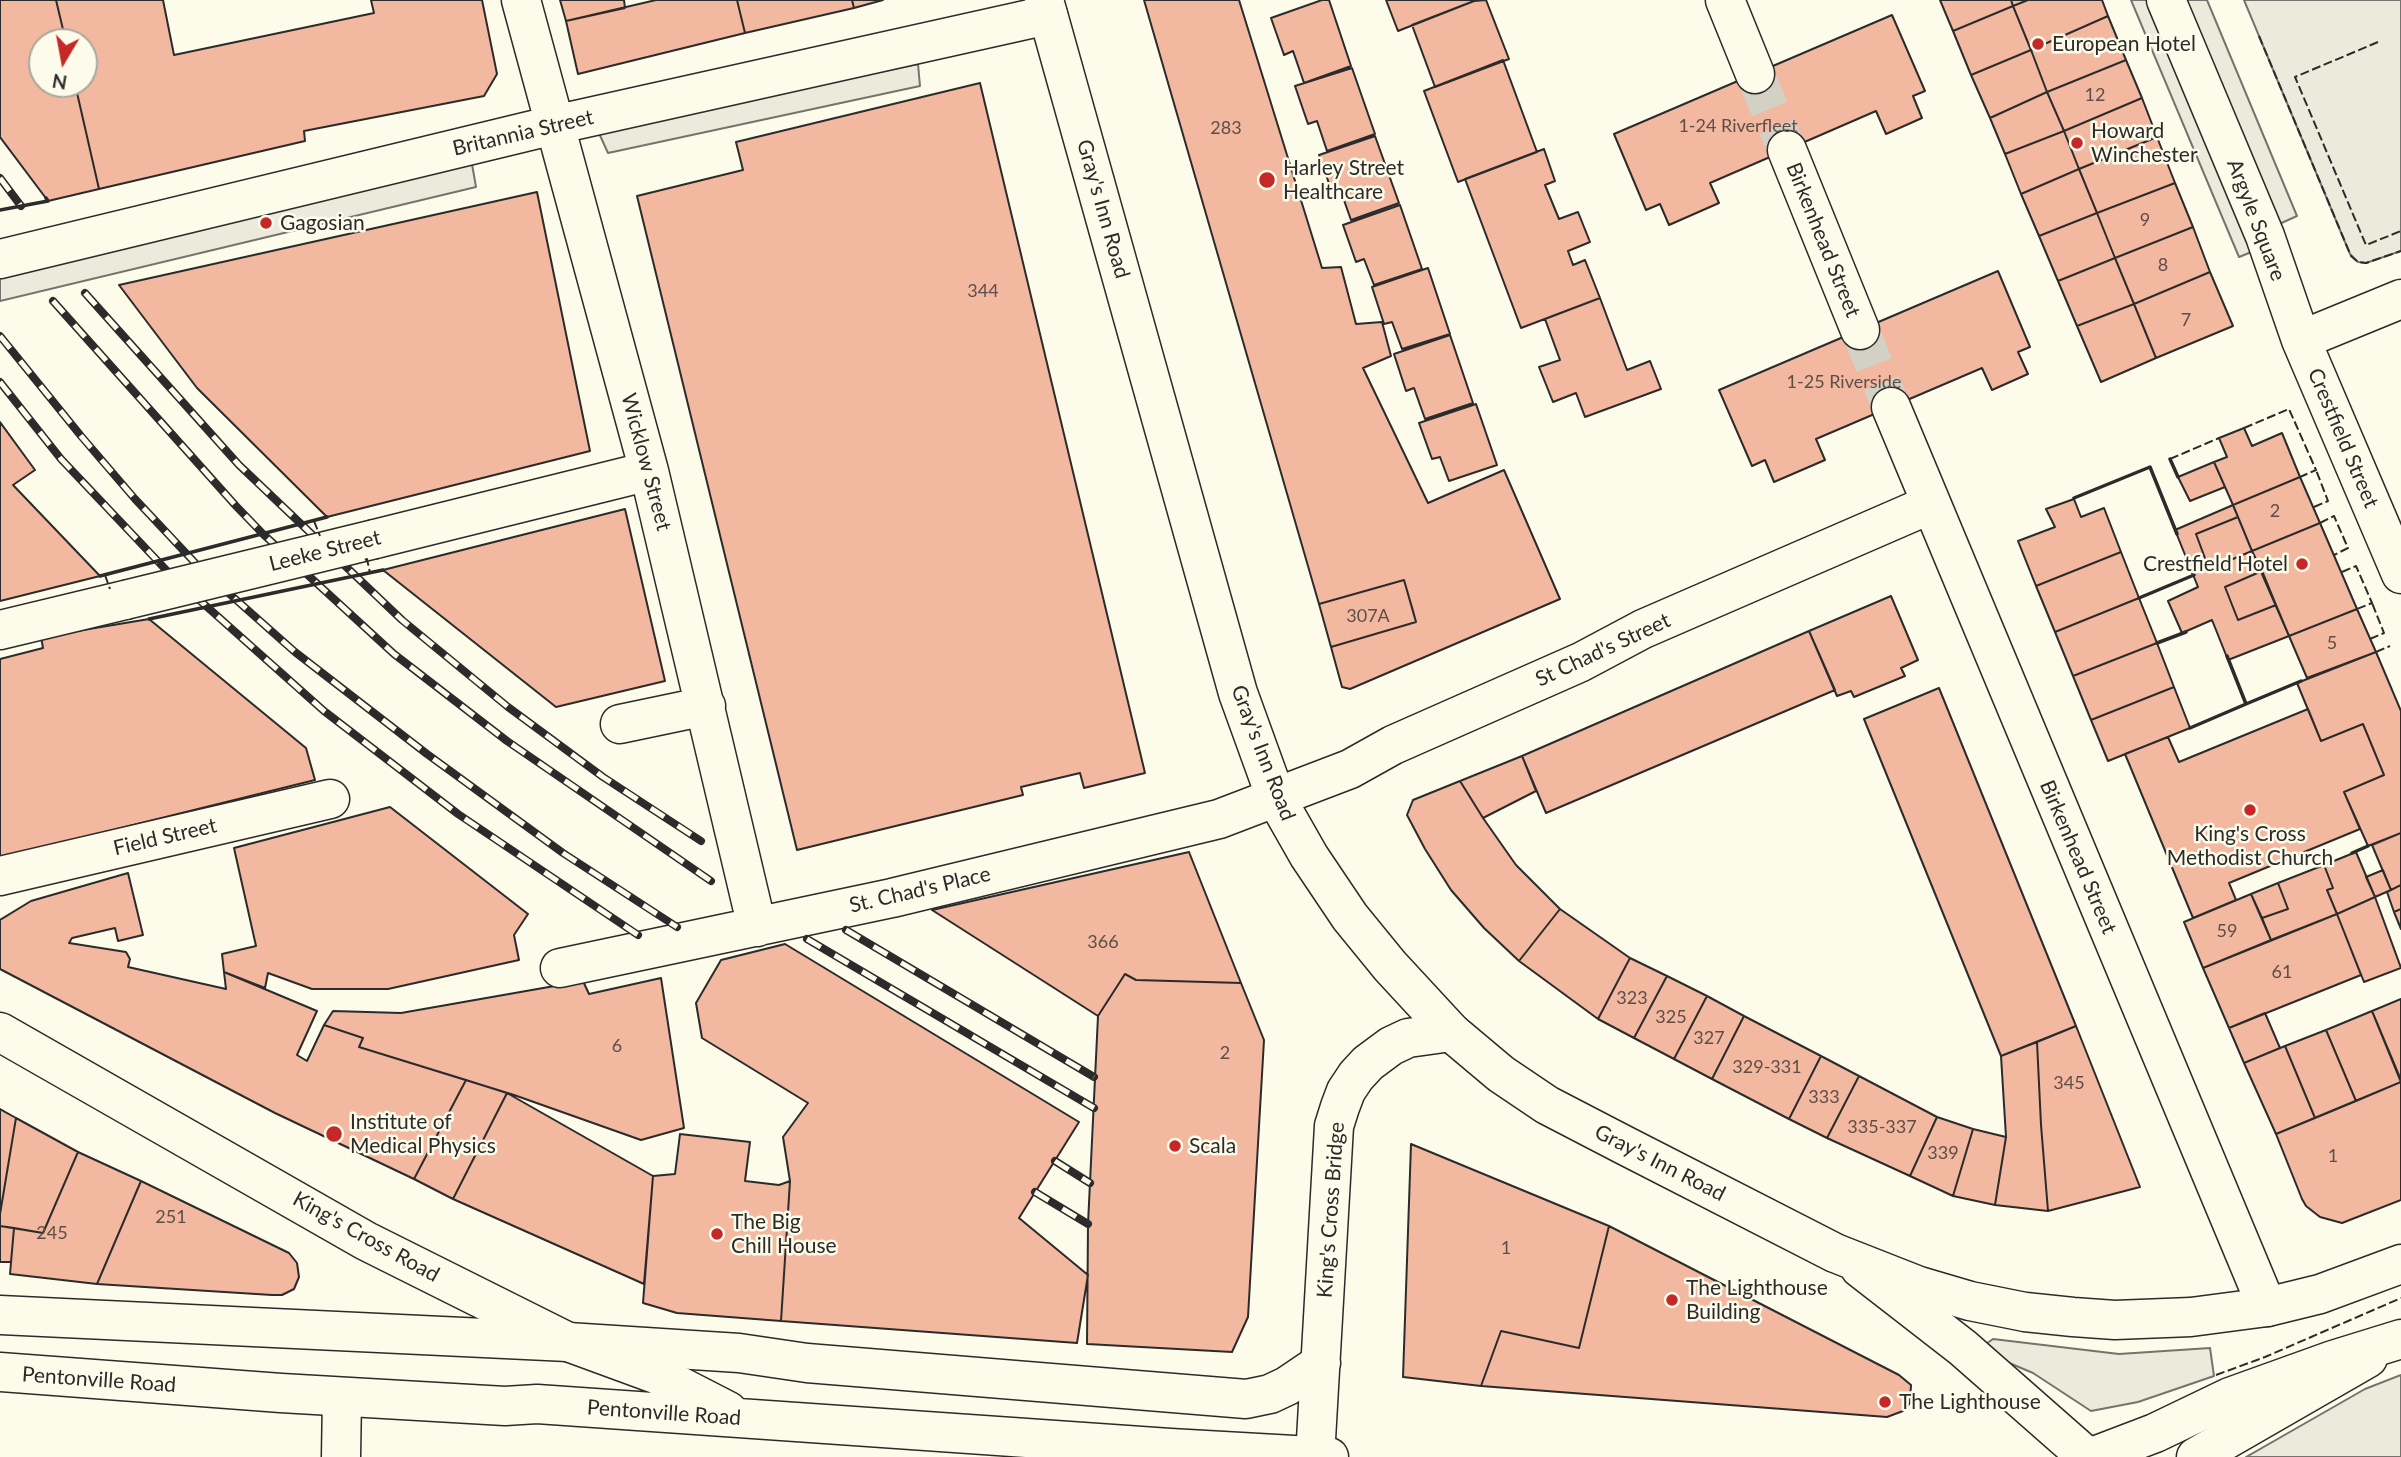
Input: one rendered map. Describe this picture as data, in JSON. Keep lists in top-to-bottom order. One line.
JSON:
{"streets":{"main road":["Britannia Street","Gray's Inn Road","Argyle Square","Birkenhead Street","Crestfield Street","Wicklow Street","Leeke Street","St Chad's Street","Field Street","St. Chad's Place","King's Cross Bridge","King's Cross Road","Pentonville Road"]},"crossings":[["Britannia Street","Gray's Inn Road"],["Britannia Street","Wicklow Street"],["Gray's Inn Road","Birkenhead Street"],["Gray's Inn Road","St Chad's Street"],["Gray's Inn Road","St. Chad's Place"],["Gray's Inn Road","King's Cross Bridge"],["Argyle Square","Crestfield Street"],["Birkenhead Street","St Chad's Street"],["Wicklow Street","Leeke Street"],["Wicklow Street","St. Chad's Place"],["St Chad's Street","St. Chad's Place"],["King's Cross Bridge","Pentonville Road"],["King's Cross Road","Pentonville Road"]],"places":["European Hotel","Howard Winchester","Harley Street Healthcare","Gagosian","Crestfield Hotel","King's Cross Methodist Church","Institute of Medical Physics","Scala","The Big Chill House","The Lighthouse Building","The Lighthouse"],"house_numbers":["12","1-24 Riverfleet","283","9","8","344","7","1-25 Riverside","2","307A","5","59","366","61","323","325","327","6","2","329-331","345","333","335-337","339","1","251","245","1"],"north":"bottom"}
